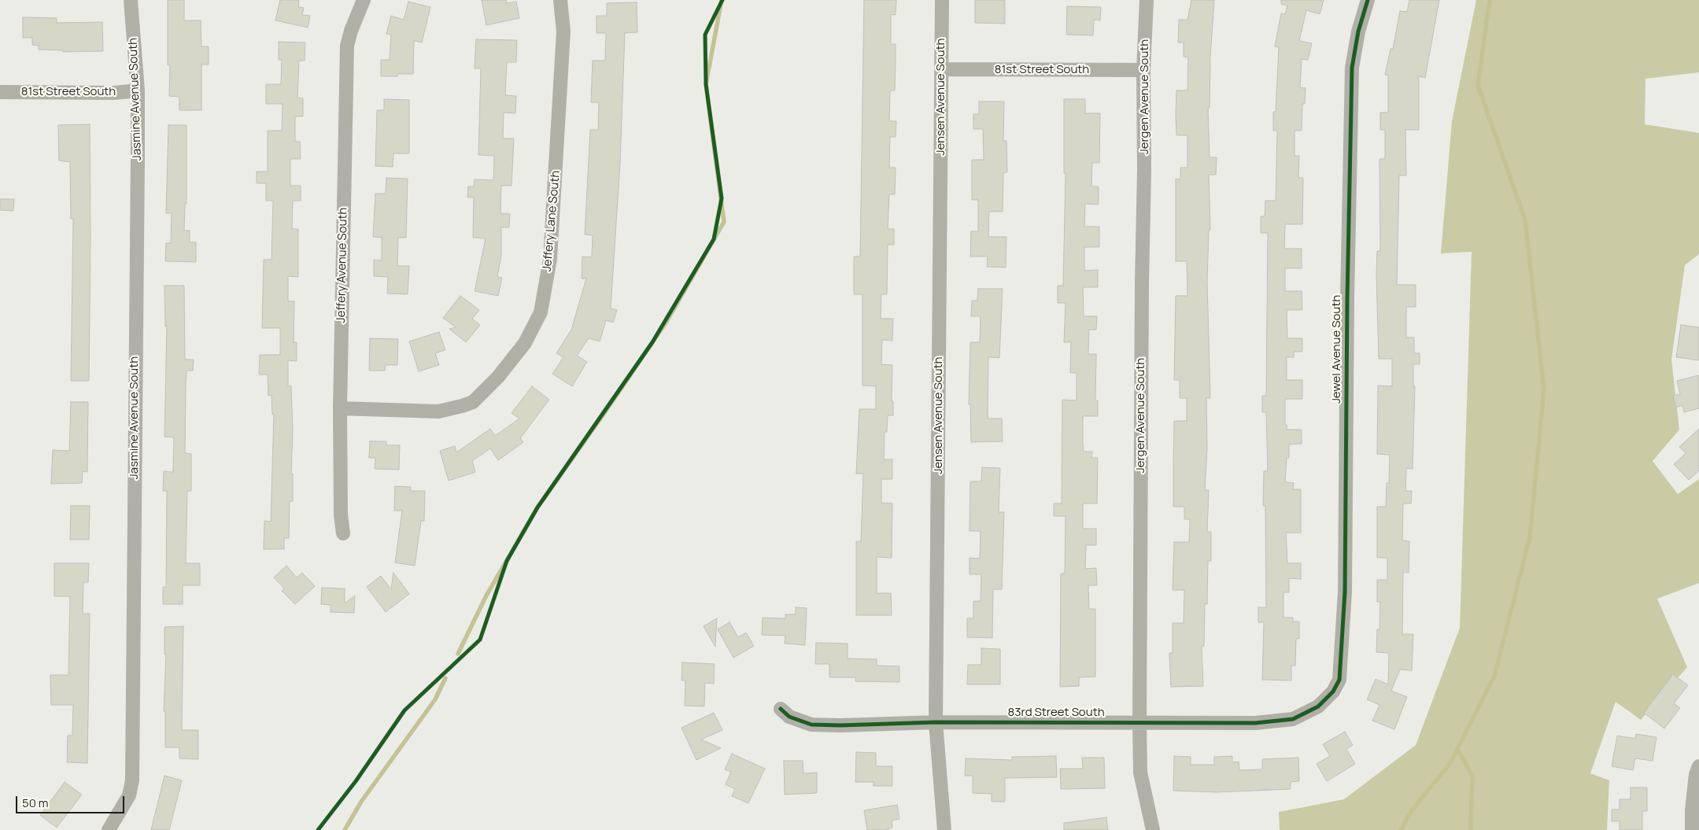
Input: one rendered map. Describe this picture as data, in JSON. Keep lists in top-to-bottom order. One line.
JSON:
{"streets":{"street":["81st Street South","Jensen Avenue South","Jergen Avenue South","Jasmine Avenue South","Jeffery Lane South","Jeffery Avenue South","Jewel Avenue South","83rd Street South"]},"crossings":[["81st Street South","Jensen Avenue South"],["81st Street South","Jergen Avenue South"],["81st Street South","Jasmine Avenue South"],["Jensen Avenue South","83rd Street South"],["Jergen Avenue South","83rd Street South"],["Jeffery Lane South","Jeffery Avenue South"],["Jewel Avenue South","83rd Street South"]],"scale_bar":"50 m"}
